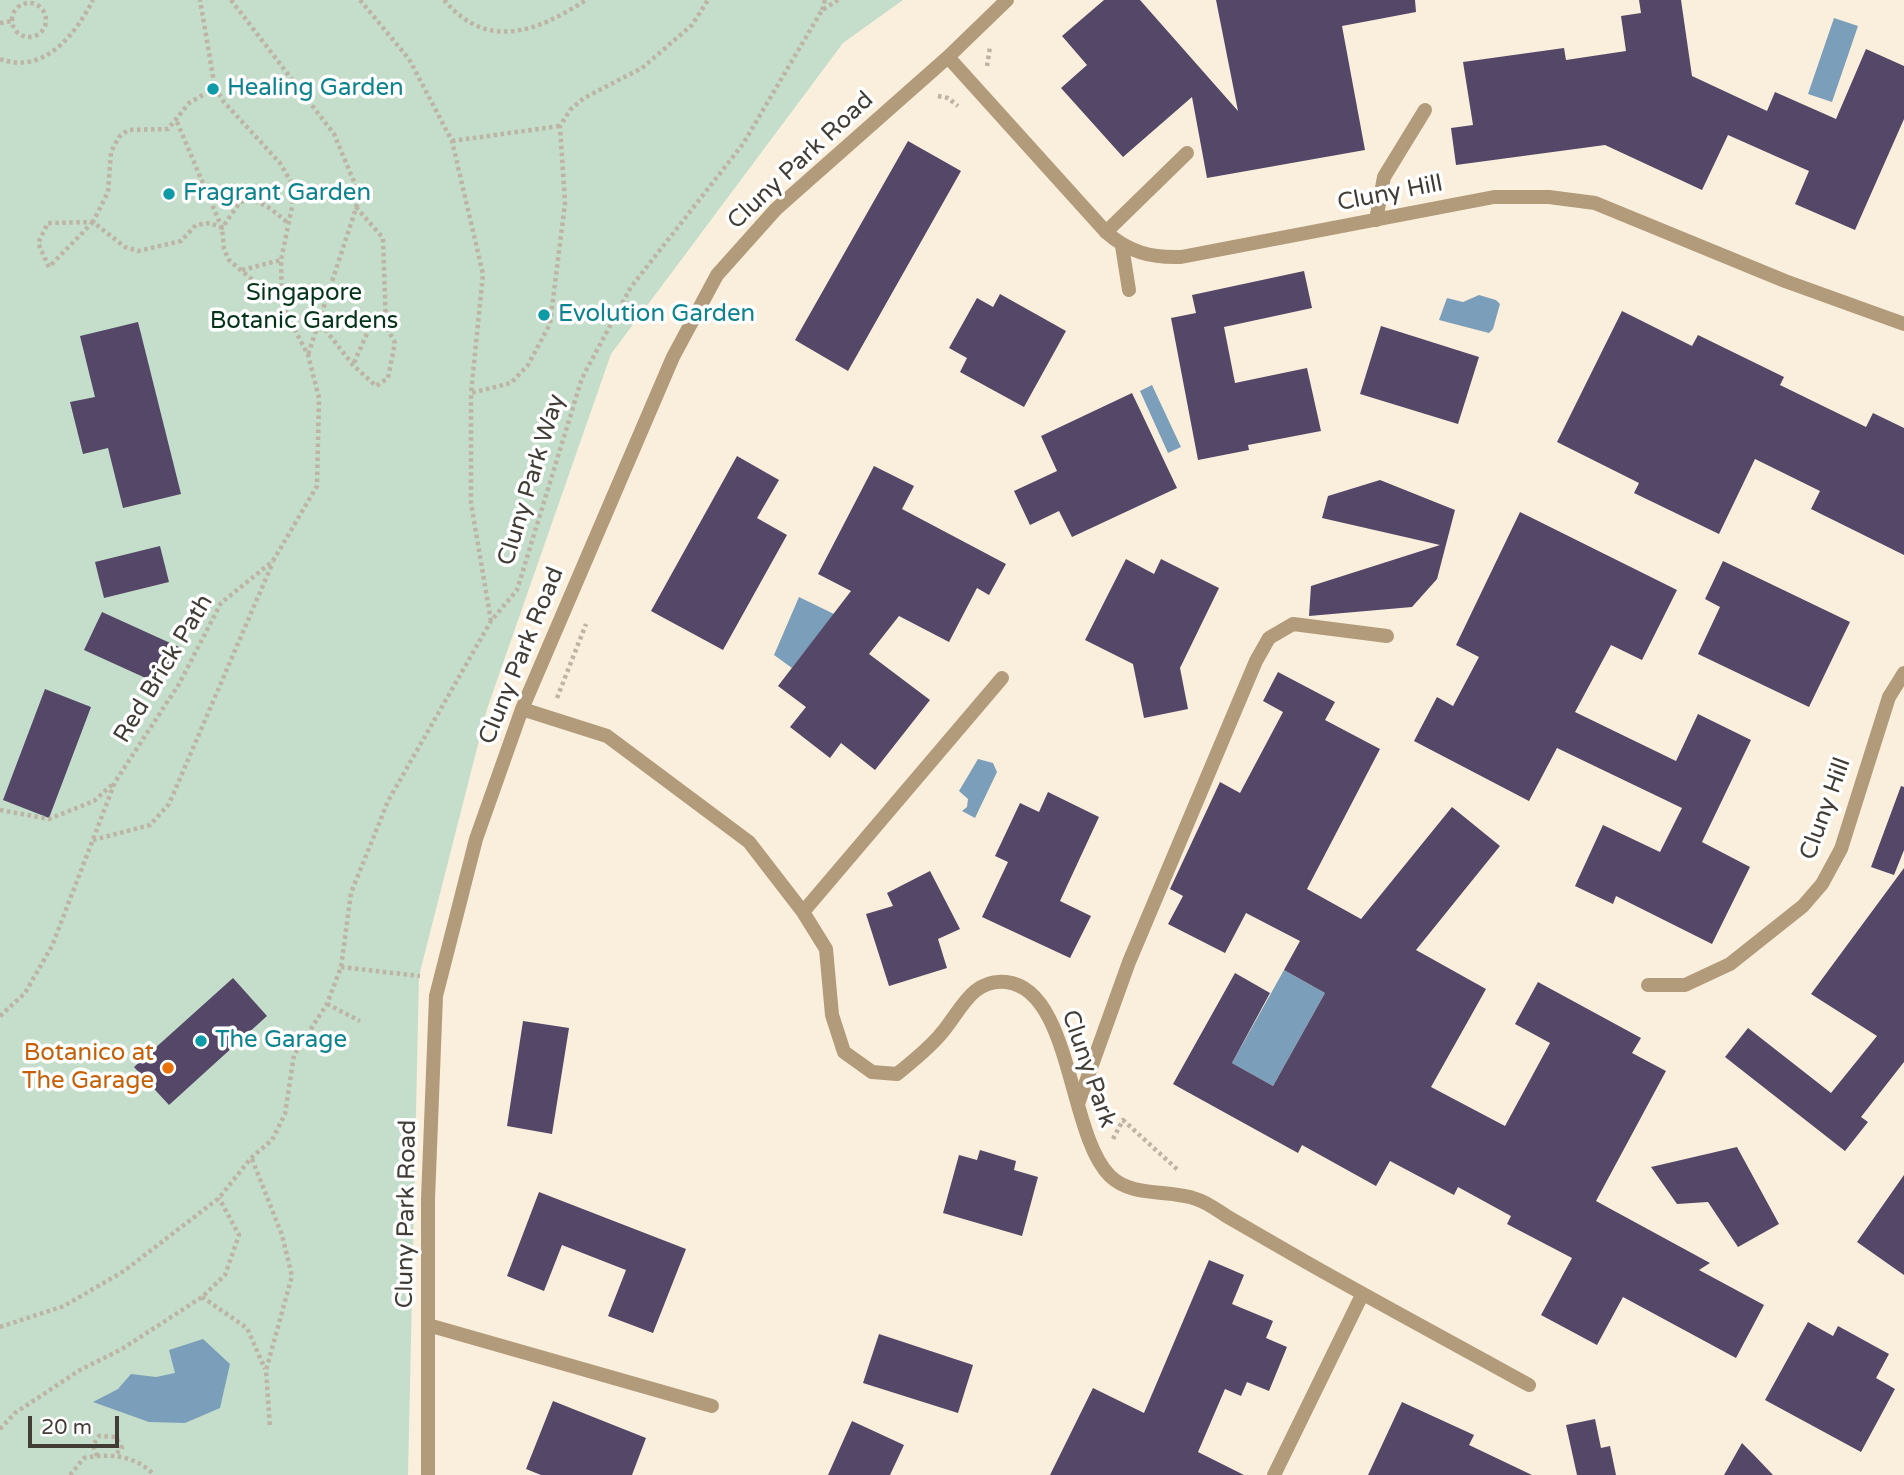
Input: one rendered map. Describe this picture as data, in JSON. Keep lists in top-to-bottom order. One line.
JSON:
{"streets":{"street":["Cluny Park Road","Cluny Hill","Cluny Park"],"path":["Cluny Park Way","Red Brick Path"]},"crossings":[["Cluny Park Road","Cluny Hill"],["Cluny Park Road","Cluny Park"]],"parks":["Singapore Botanic Gardens"],"places":["Healing Garden","Fragrant Garden","Evolution Garden","The Garage","Botanico at The Garage"],"scale_bar":"20 m"}
